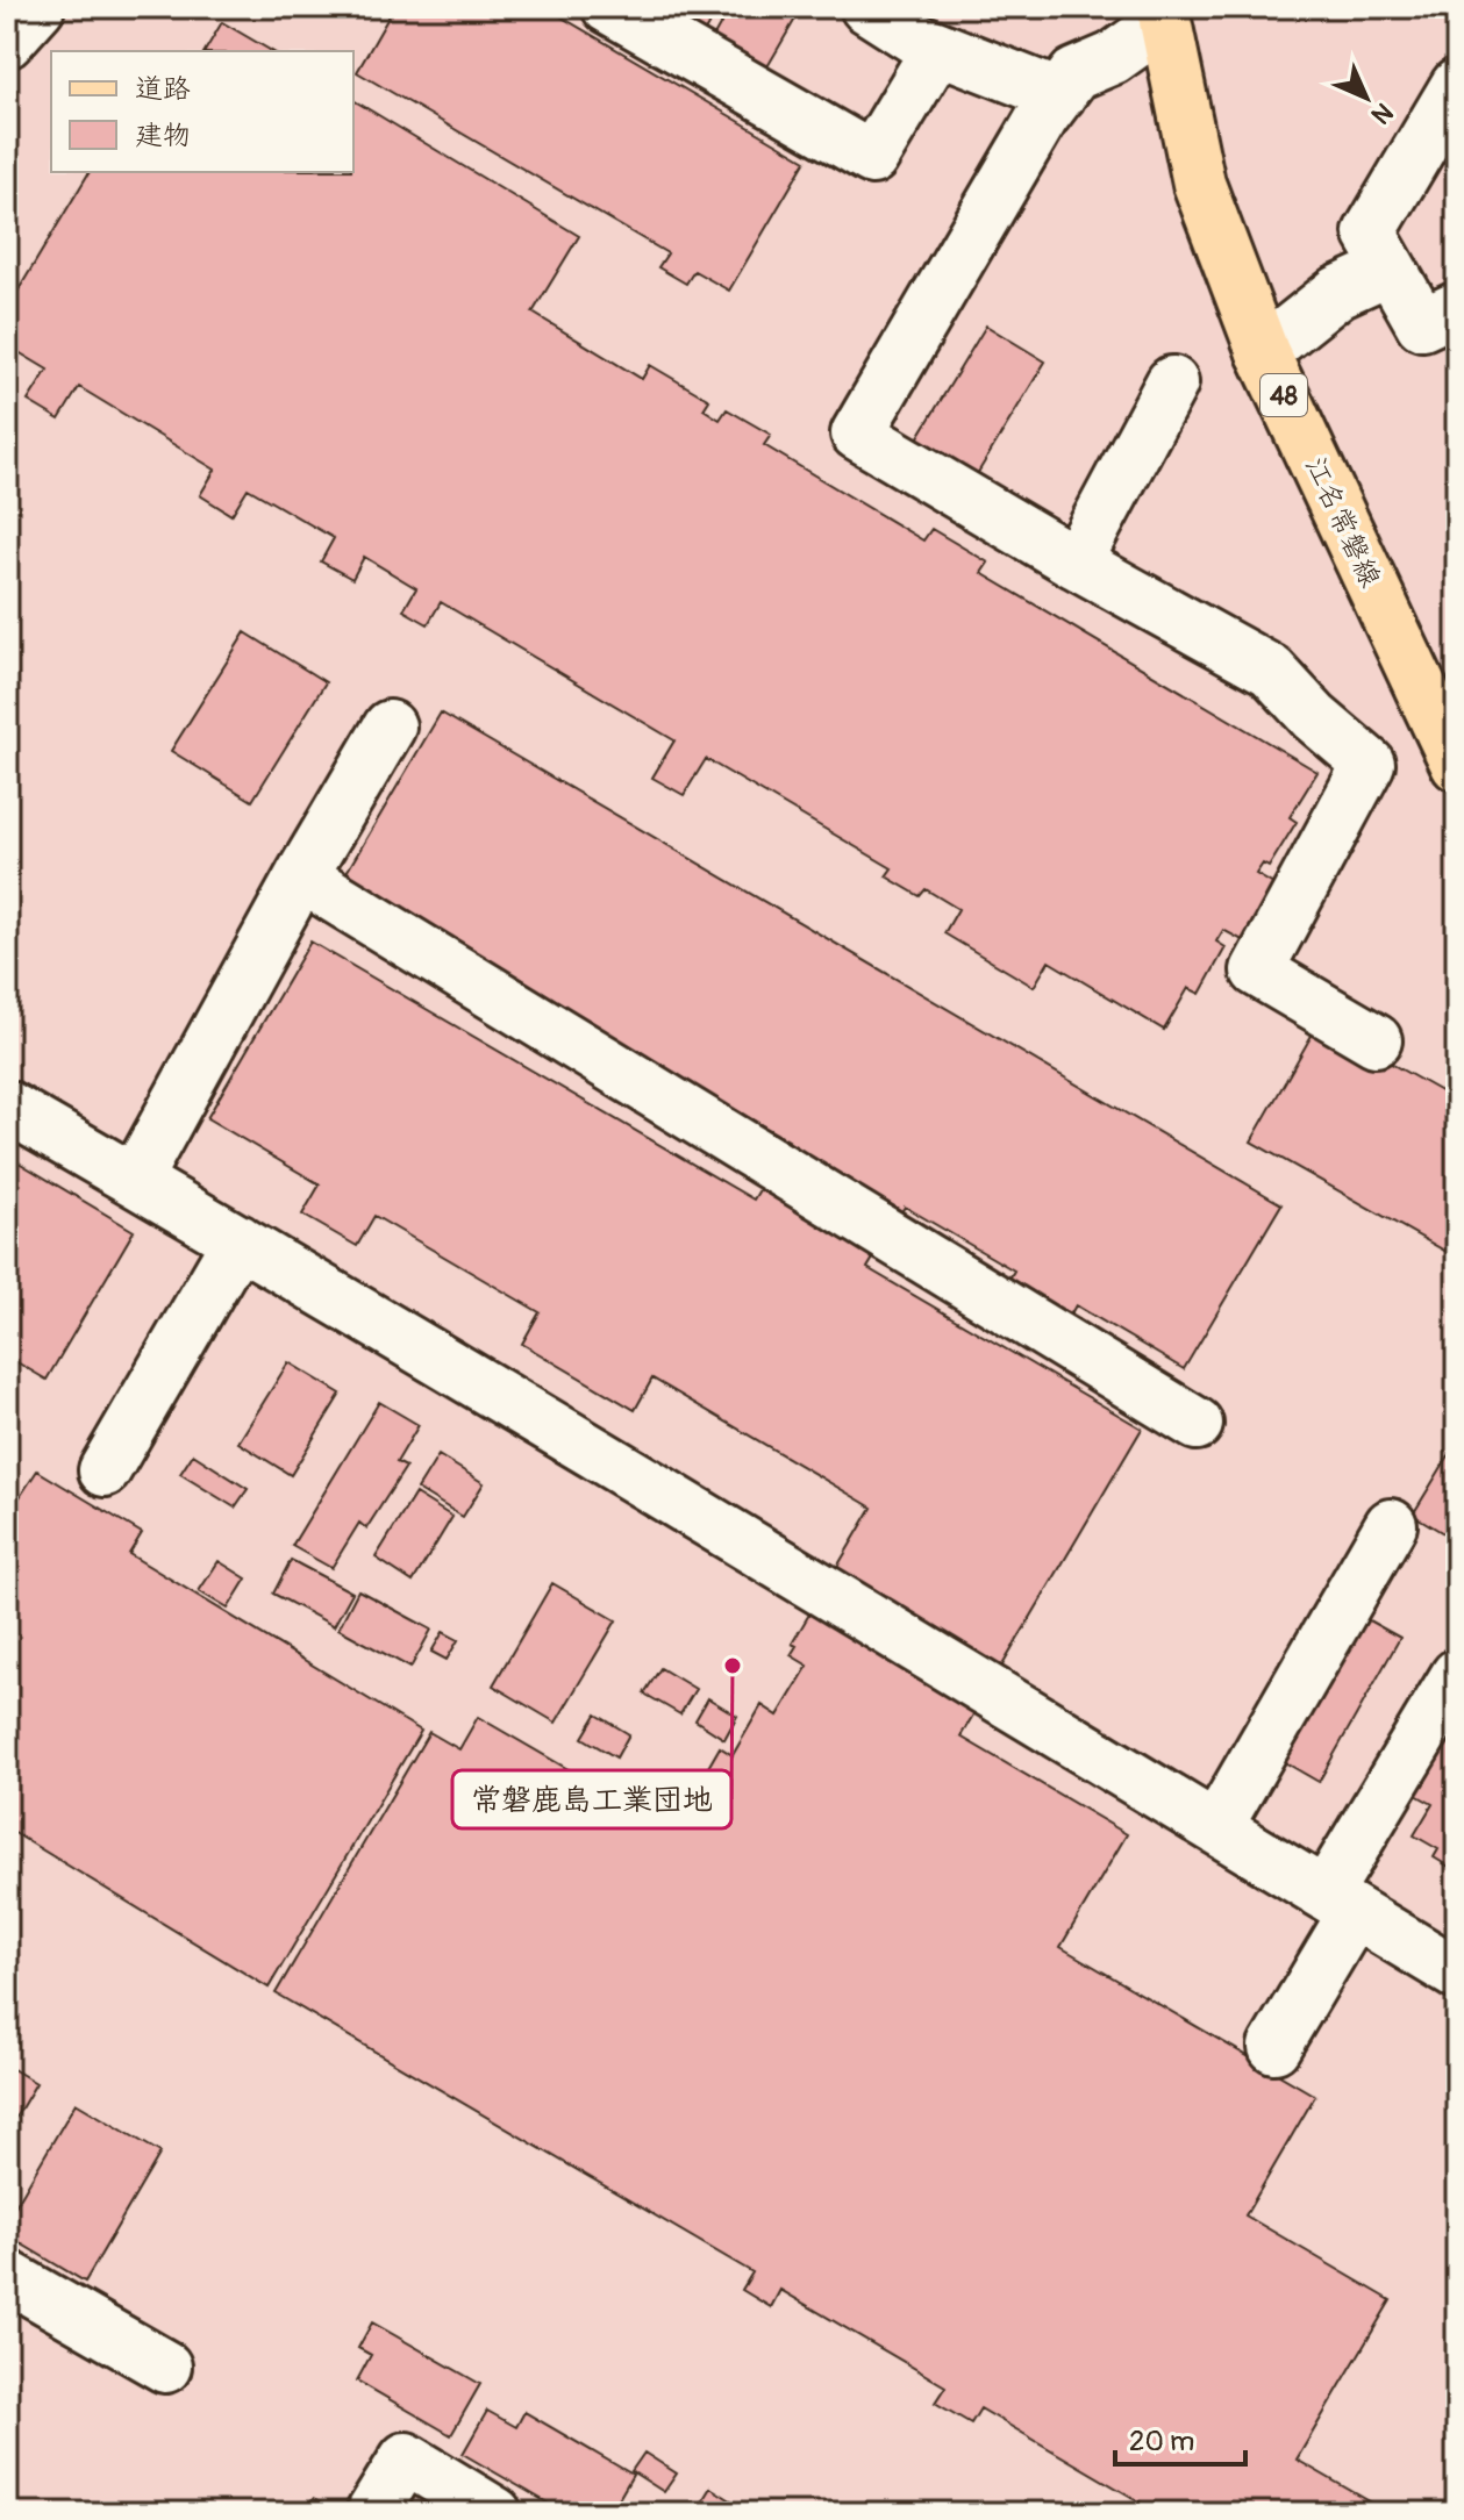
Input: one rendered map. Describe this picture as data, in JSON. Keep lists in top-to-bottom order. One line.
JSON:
{"streets":{"main road":["48","江名常磐線"]},"places":["常磐鹿島工業団地"],"legend":["道路","建物"],"scale_bar":"20 m","north":"bottom right"}
